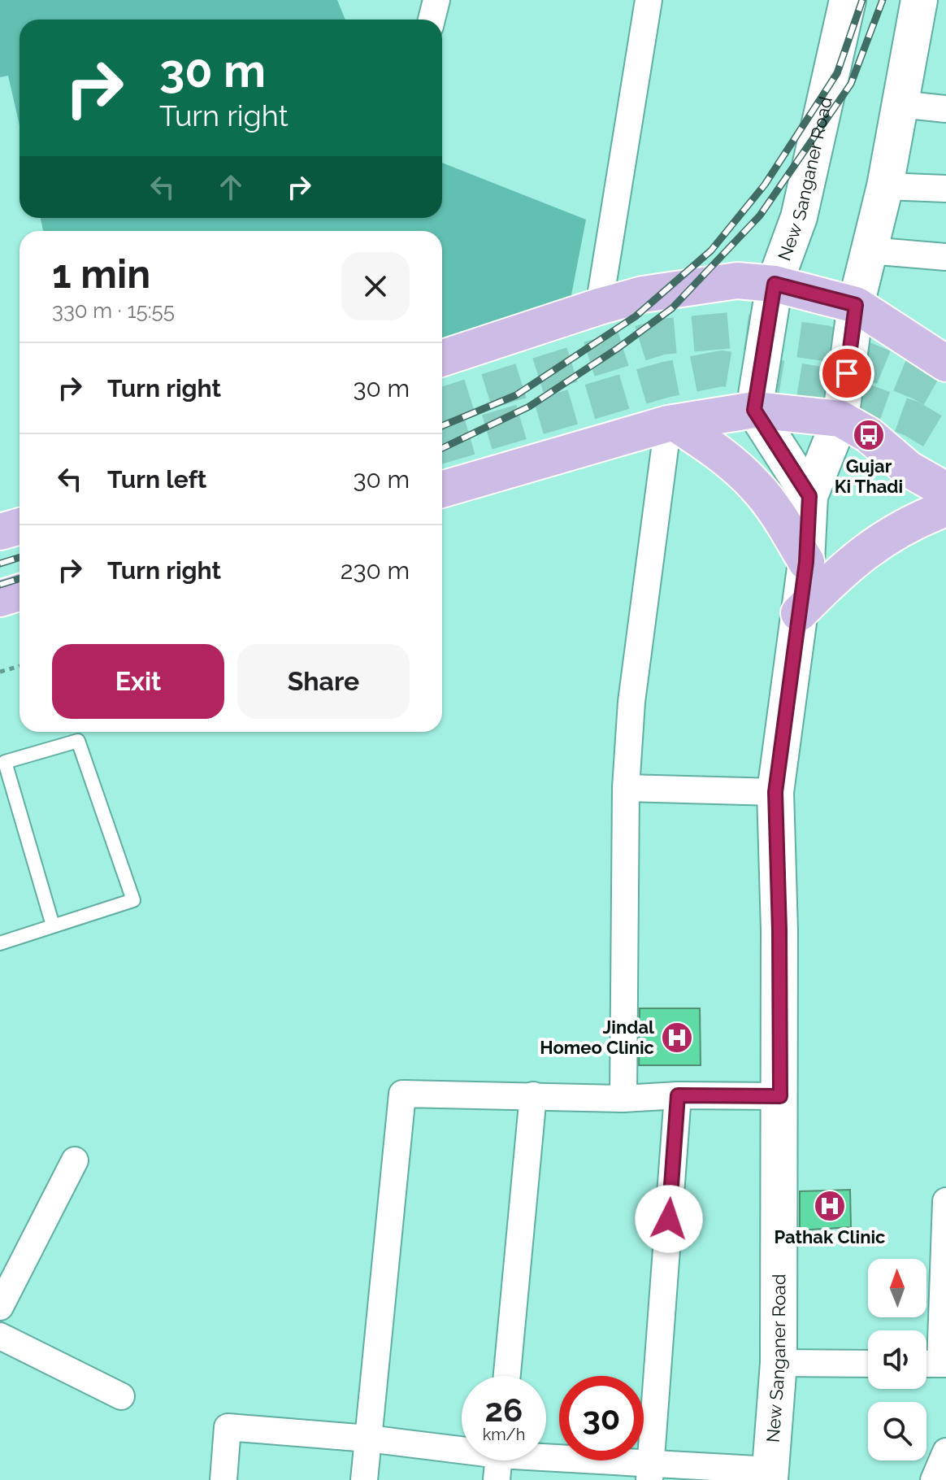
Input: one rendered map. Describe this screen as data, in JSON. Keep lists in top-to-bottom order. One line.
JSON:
{"streets":{"street":["New Sanganer Road"]},"places":{"bus stop":["Gujar Ki Thadi"],"hospital":["Jindal Homeo Clinic","Pathak Clinic"]},"north":"top","page":{"turn":["30 m","Turn right"],"heading":["1 min","330 m · 15:55"],"list":[{"name":"Turn right","value":"30 m"},{"name":"Turn left","value":"30 m"},{"name":"Turn right","value":"230 m"}],"buttons":["Exit","Share"],"speed":"26 km/h","limit":"30"}}
